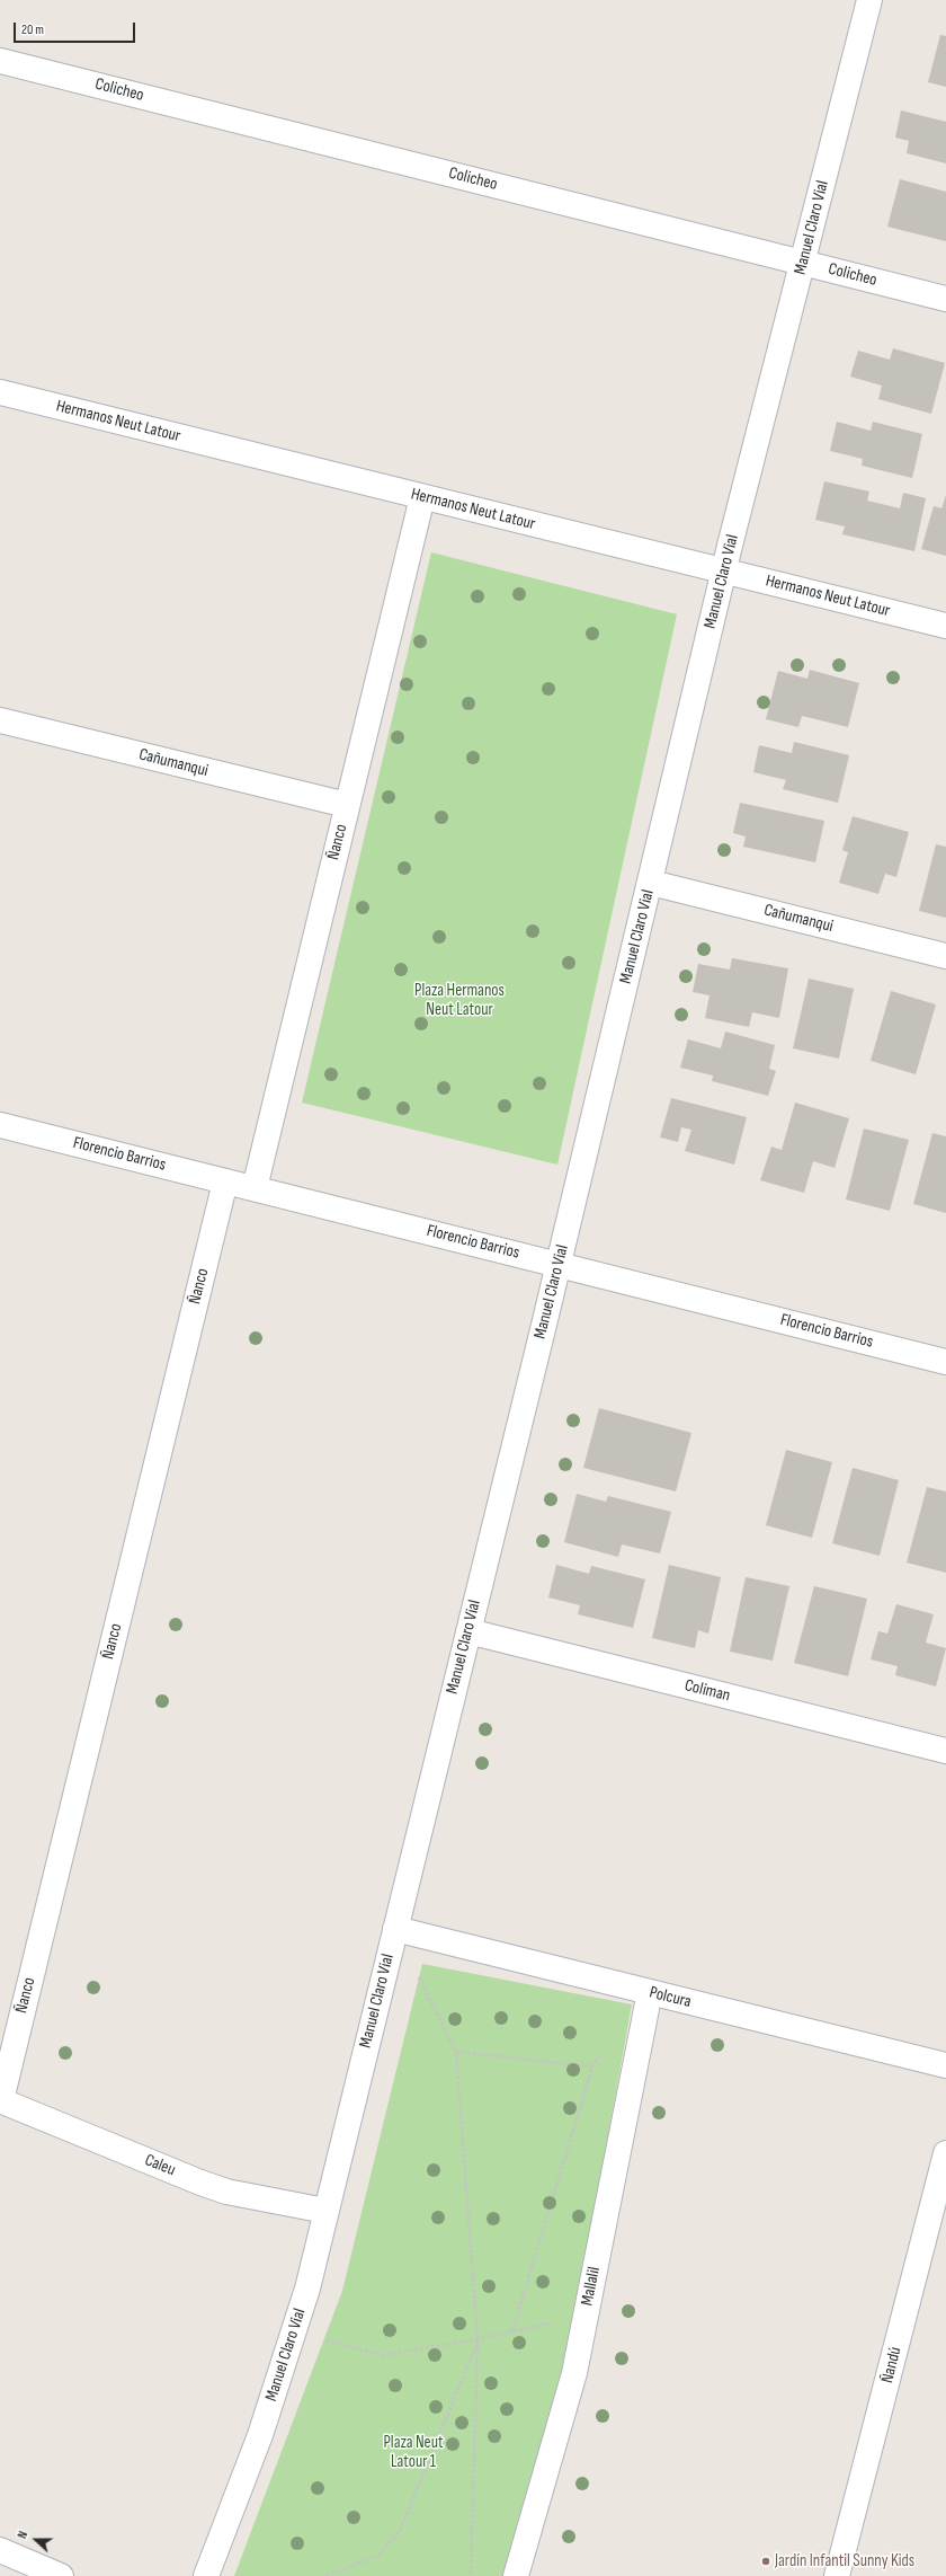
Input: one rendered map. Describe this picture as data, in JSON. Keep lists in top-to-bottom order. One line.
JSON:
{"streets":{"street":["Colicheo","Manuel Claro Vial","Hermanos Neut Latour","Cañumanqui","Ñanco","Florencio Barrios","Coliman","Polcura","Caleu","Mallalil","Ñandú"]},"crossings":[["Colicheo","Manuel Claro Vial"],["Manuel Claro Vial","Hermanos Neut Latour"],["Manuel Claro Vial","Cañumanqui"],["Manuel Claro Vial","Florencio Barrios"],["Manuel Claro Vial","Coliman"],["Manuel Claro Vial","Polcura"],["Manuel Claro Vial","Caleu"],["Hermanos Neut Latour","Ñanco"],["Cañumanqui","Ñanco"],["Ñanco","Florencio Barrios"],["Ñanco","Caleu"],["Polcura","Mallalil"]],"parks":["Plaza Hermanos Neut Latour","Plaza Neut Latour 1"],"places":["Jardín Infantil Sunny Kids"],"scale_bar":"20 m","north":"left"}
